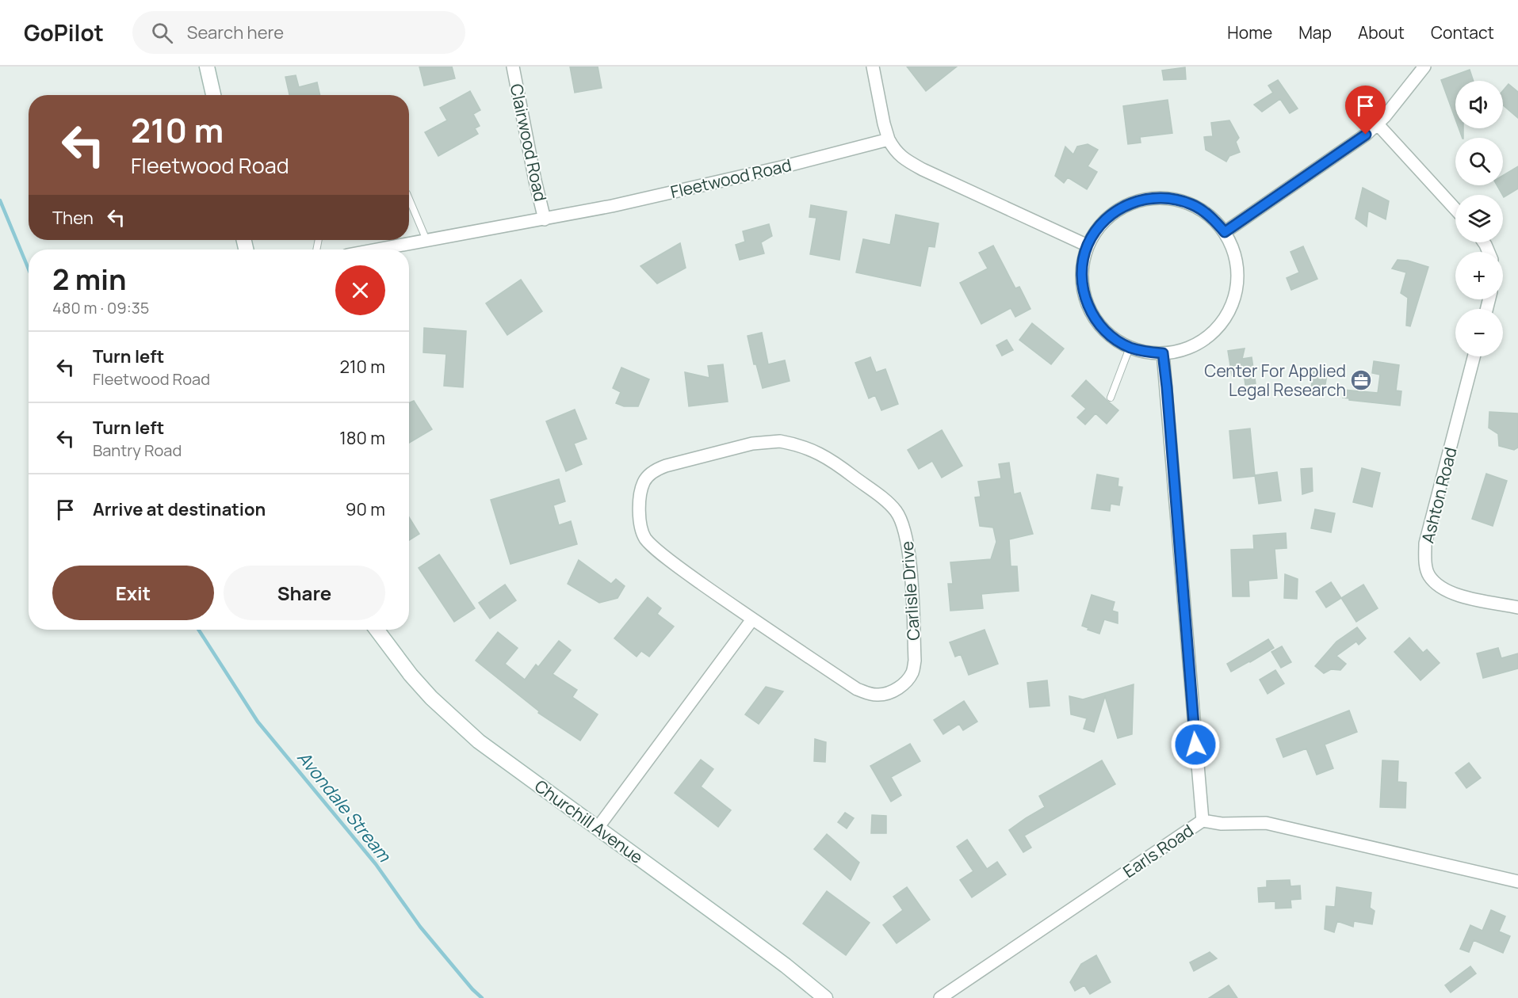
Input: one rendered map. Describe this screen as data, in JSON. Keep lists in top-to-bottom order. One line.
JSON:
{"streets":{"main road":["Churchill Avenue"],"street":["Clairwood Road","Fleetwood Road","Ashton Road","Carlisle Drive","Earls Road"]},"crossings":[["Clairwood Road","Fleetwood Road"]],"water":["Avondale Stream"],"places":{"office":["Center For Applied Legal Research"]},"page":{"header":"GoPilot","search":"Search here","nav":["Home","Map","About","Contact"],"map_buttons":["+","−"],"turn":["210 m","Fleetwood Road"],"then":"Then","heading":["2 min","480 m · 09:35"],"list":[{"name":"Turn left","note":"Fleetwood Road","value":"210 m"},{"name":"Turn left","note":"Bantry Road","value":"180 m"},{"name":"Arrive at destination","value":"90 m"}],"buttons":["Exit","Share"]}}
